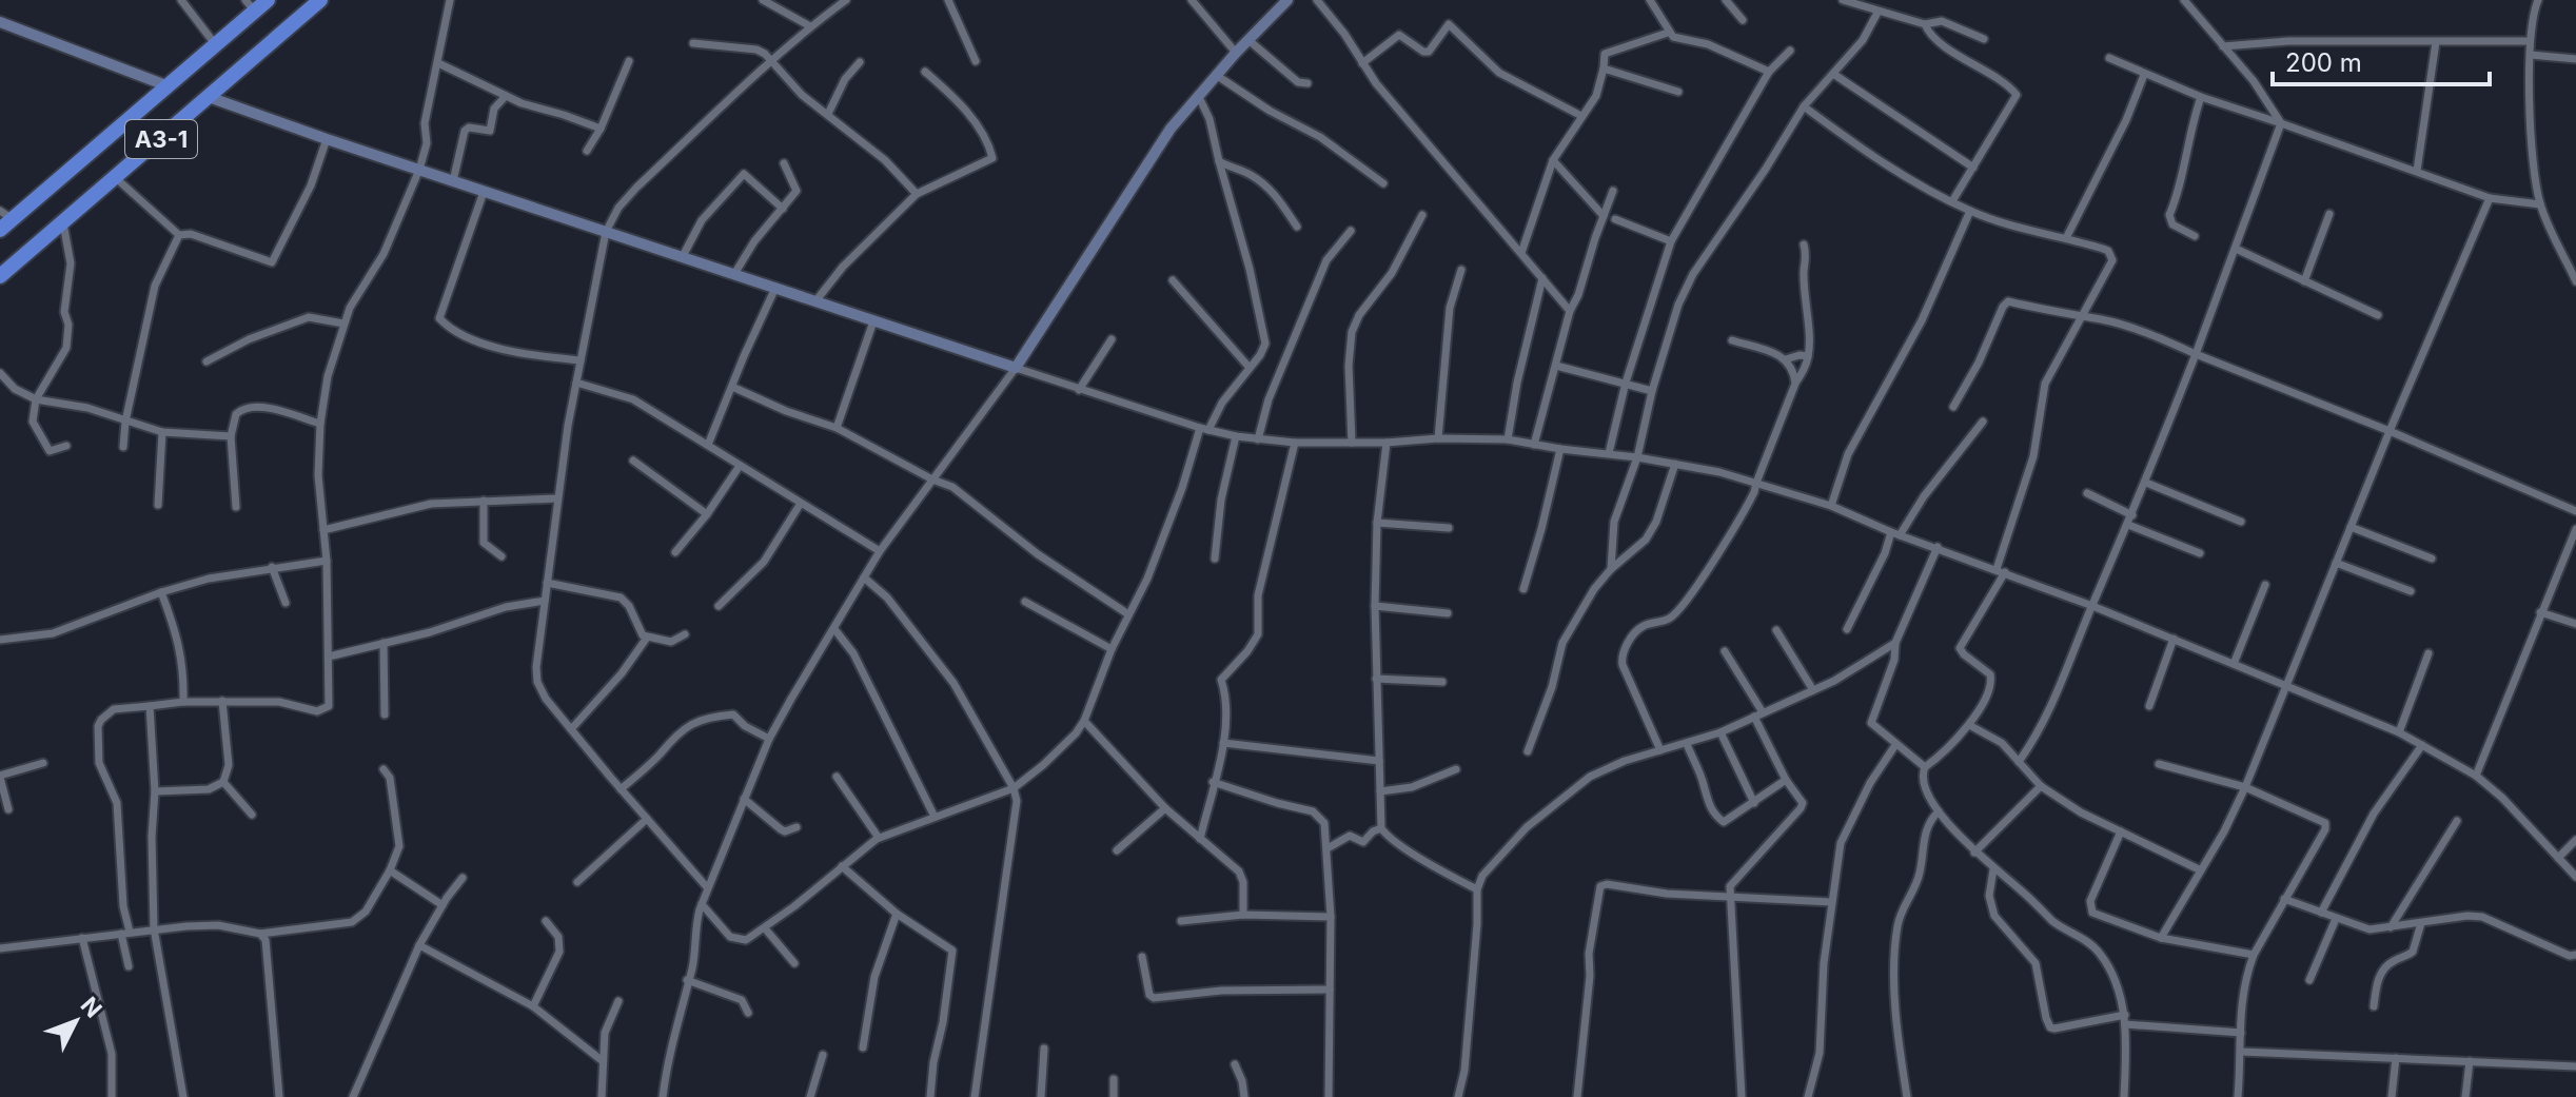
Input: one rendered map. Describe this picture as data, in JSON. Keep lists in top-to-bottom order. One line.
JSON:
{"streets":{"highway":["A3-1"]},"scale_bar":"200 m","north":"top right"}
